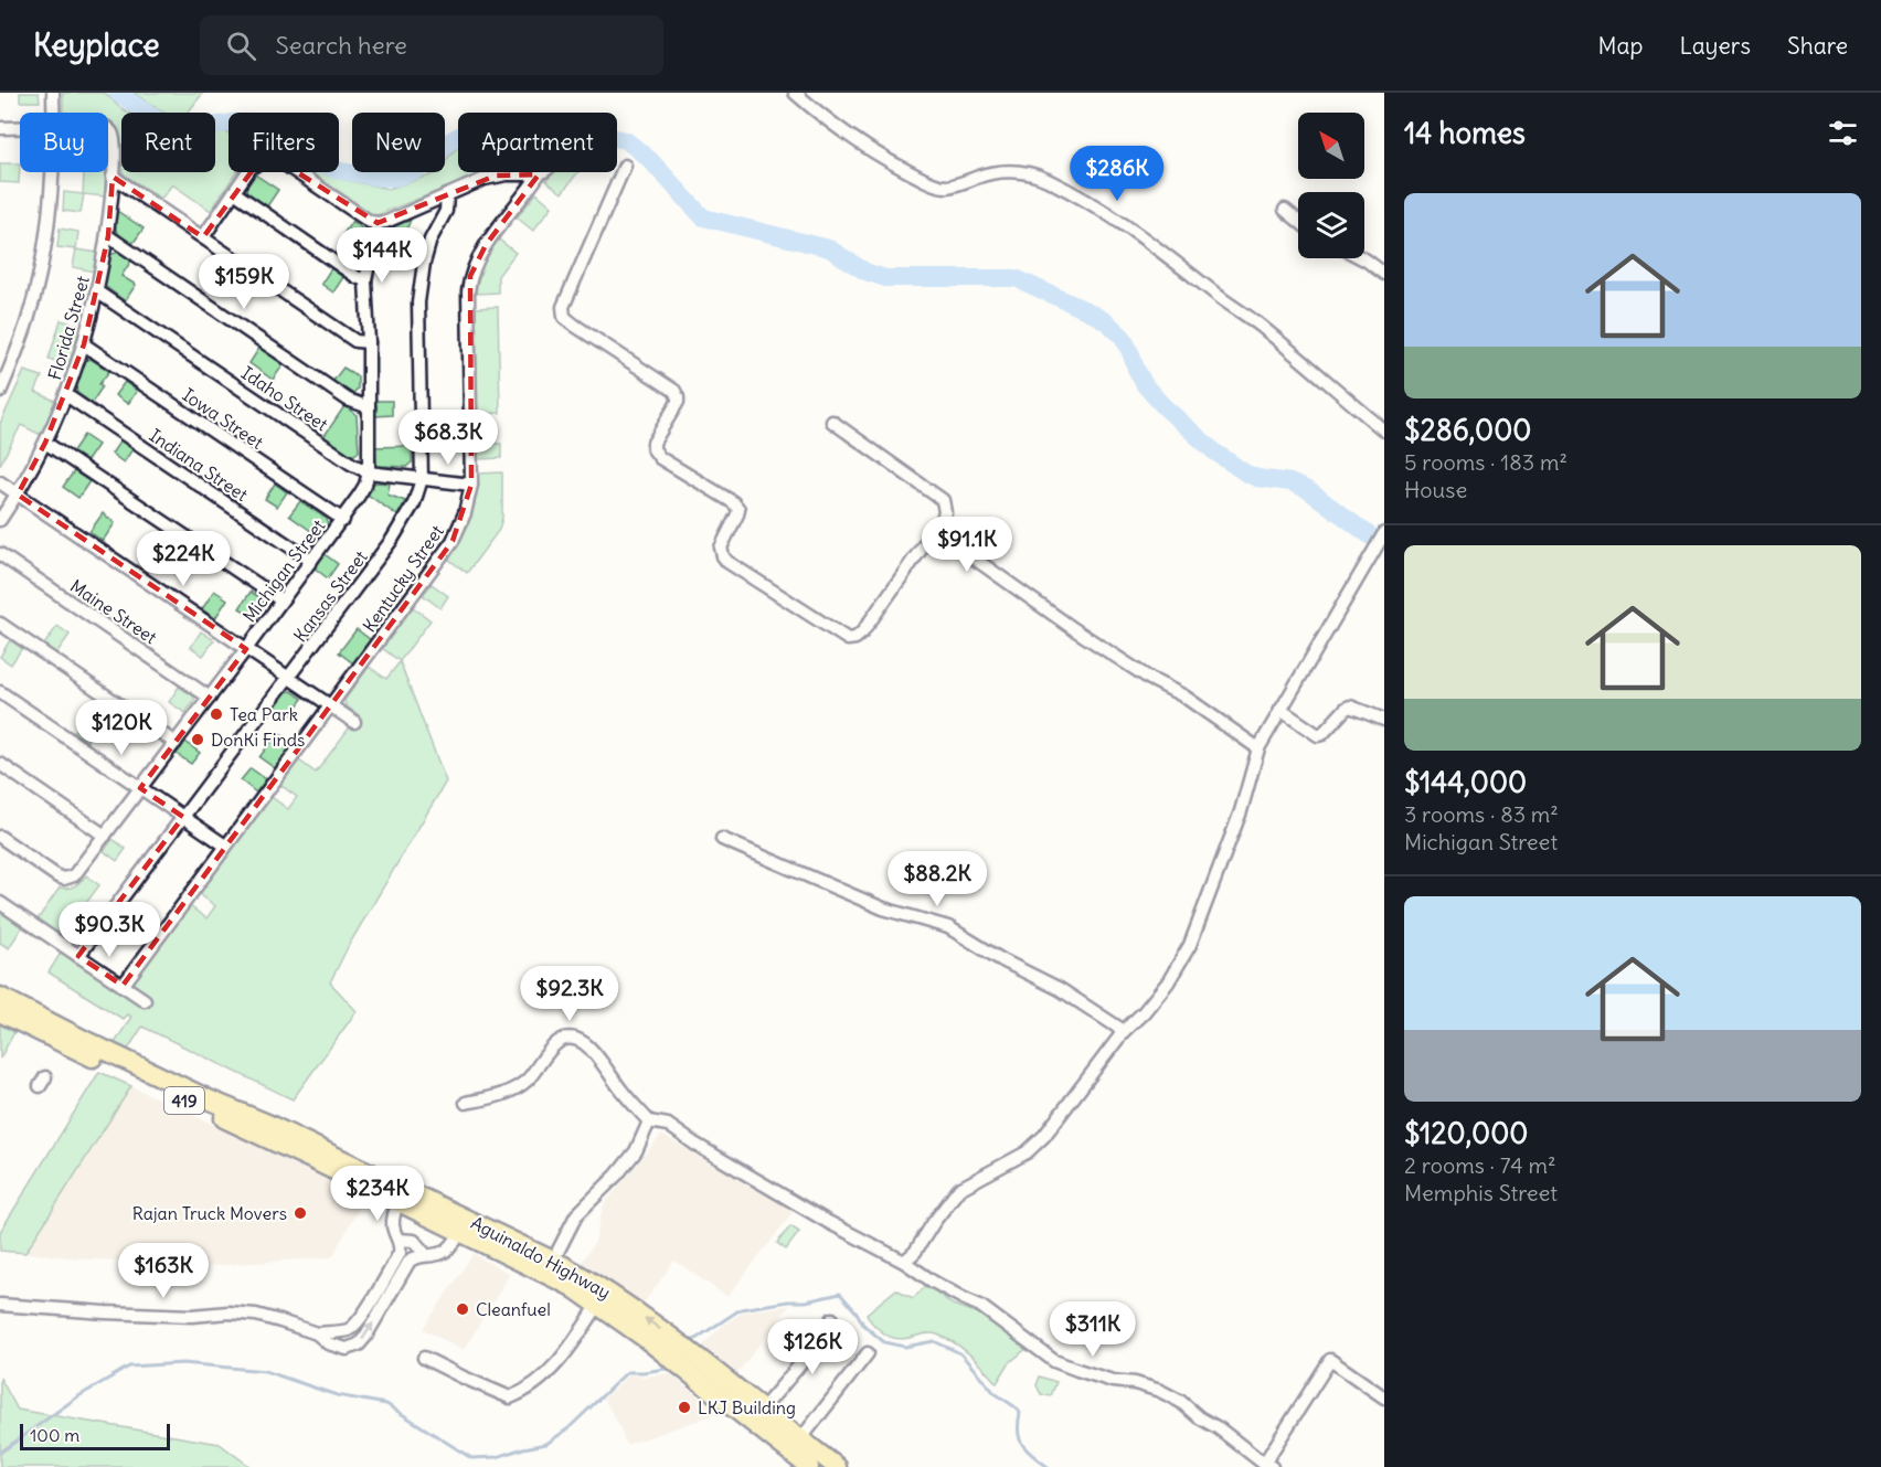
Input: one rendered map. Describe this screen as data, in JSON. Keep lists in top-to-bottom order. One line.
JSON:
{"streets":{"main road":["419","Aguinaldo Highway"],"street":["Florida Street","Idaho Street","Iowa Street","Indiana Street","Michigan Street","Kentucky Street","Kansas Street","Maine Street"]},"crossings":[["Florida Street","Idaho Street"],["Florida Street","Iowa Street"],["Florida Street","Indiana Street"],["Idaho Street","Michigan Street"],["Idaho Street","Kentucky Street"],["Idaho Street","Kansas Street"],["Iowa Street","Michigan Street"],["Indiana Street","Michigan Street"],["Michigan Street","Maine Street"]],"places":["Tea Park","DonKi Finds","Rajan Truck Movers","Cleanfuel","LKJ Building"],"scale_bar":"100 m","north":"top left","page":{"header":"Keyplace","search":"Search here","nav":["Map","Layers","Share"],"heading":"14 homes","chip":["Buy","Rent","Filters","New","Apartment"],"price":["$286K","$144K","$159K","$68.3K","$91.1K","$224K","$120K","$88.2K","$90.3K","$92.3K","$234K","$163K","$311K","$126K"],"list":[{"name":"$286,000","note":"5 rooms · 183 m² · House"},{"name":"$144,000","note":"3 rooms · 83 m² · Michigan Street"},{"name":"$120,000","note":"2 rooms · 74 m² · Memphis Street"}],"scale":"100 m"}}
